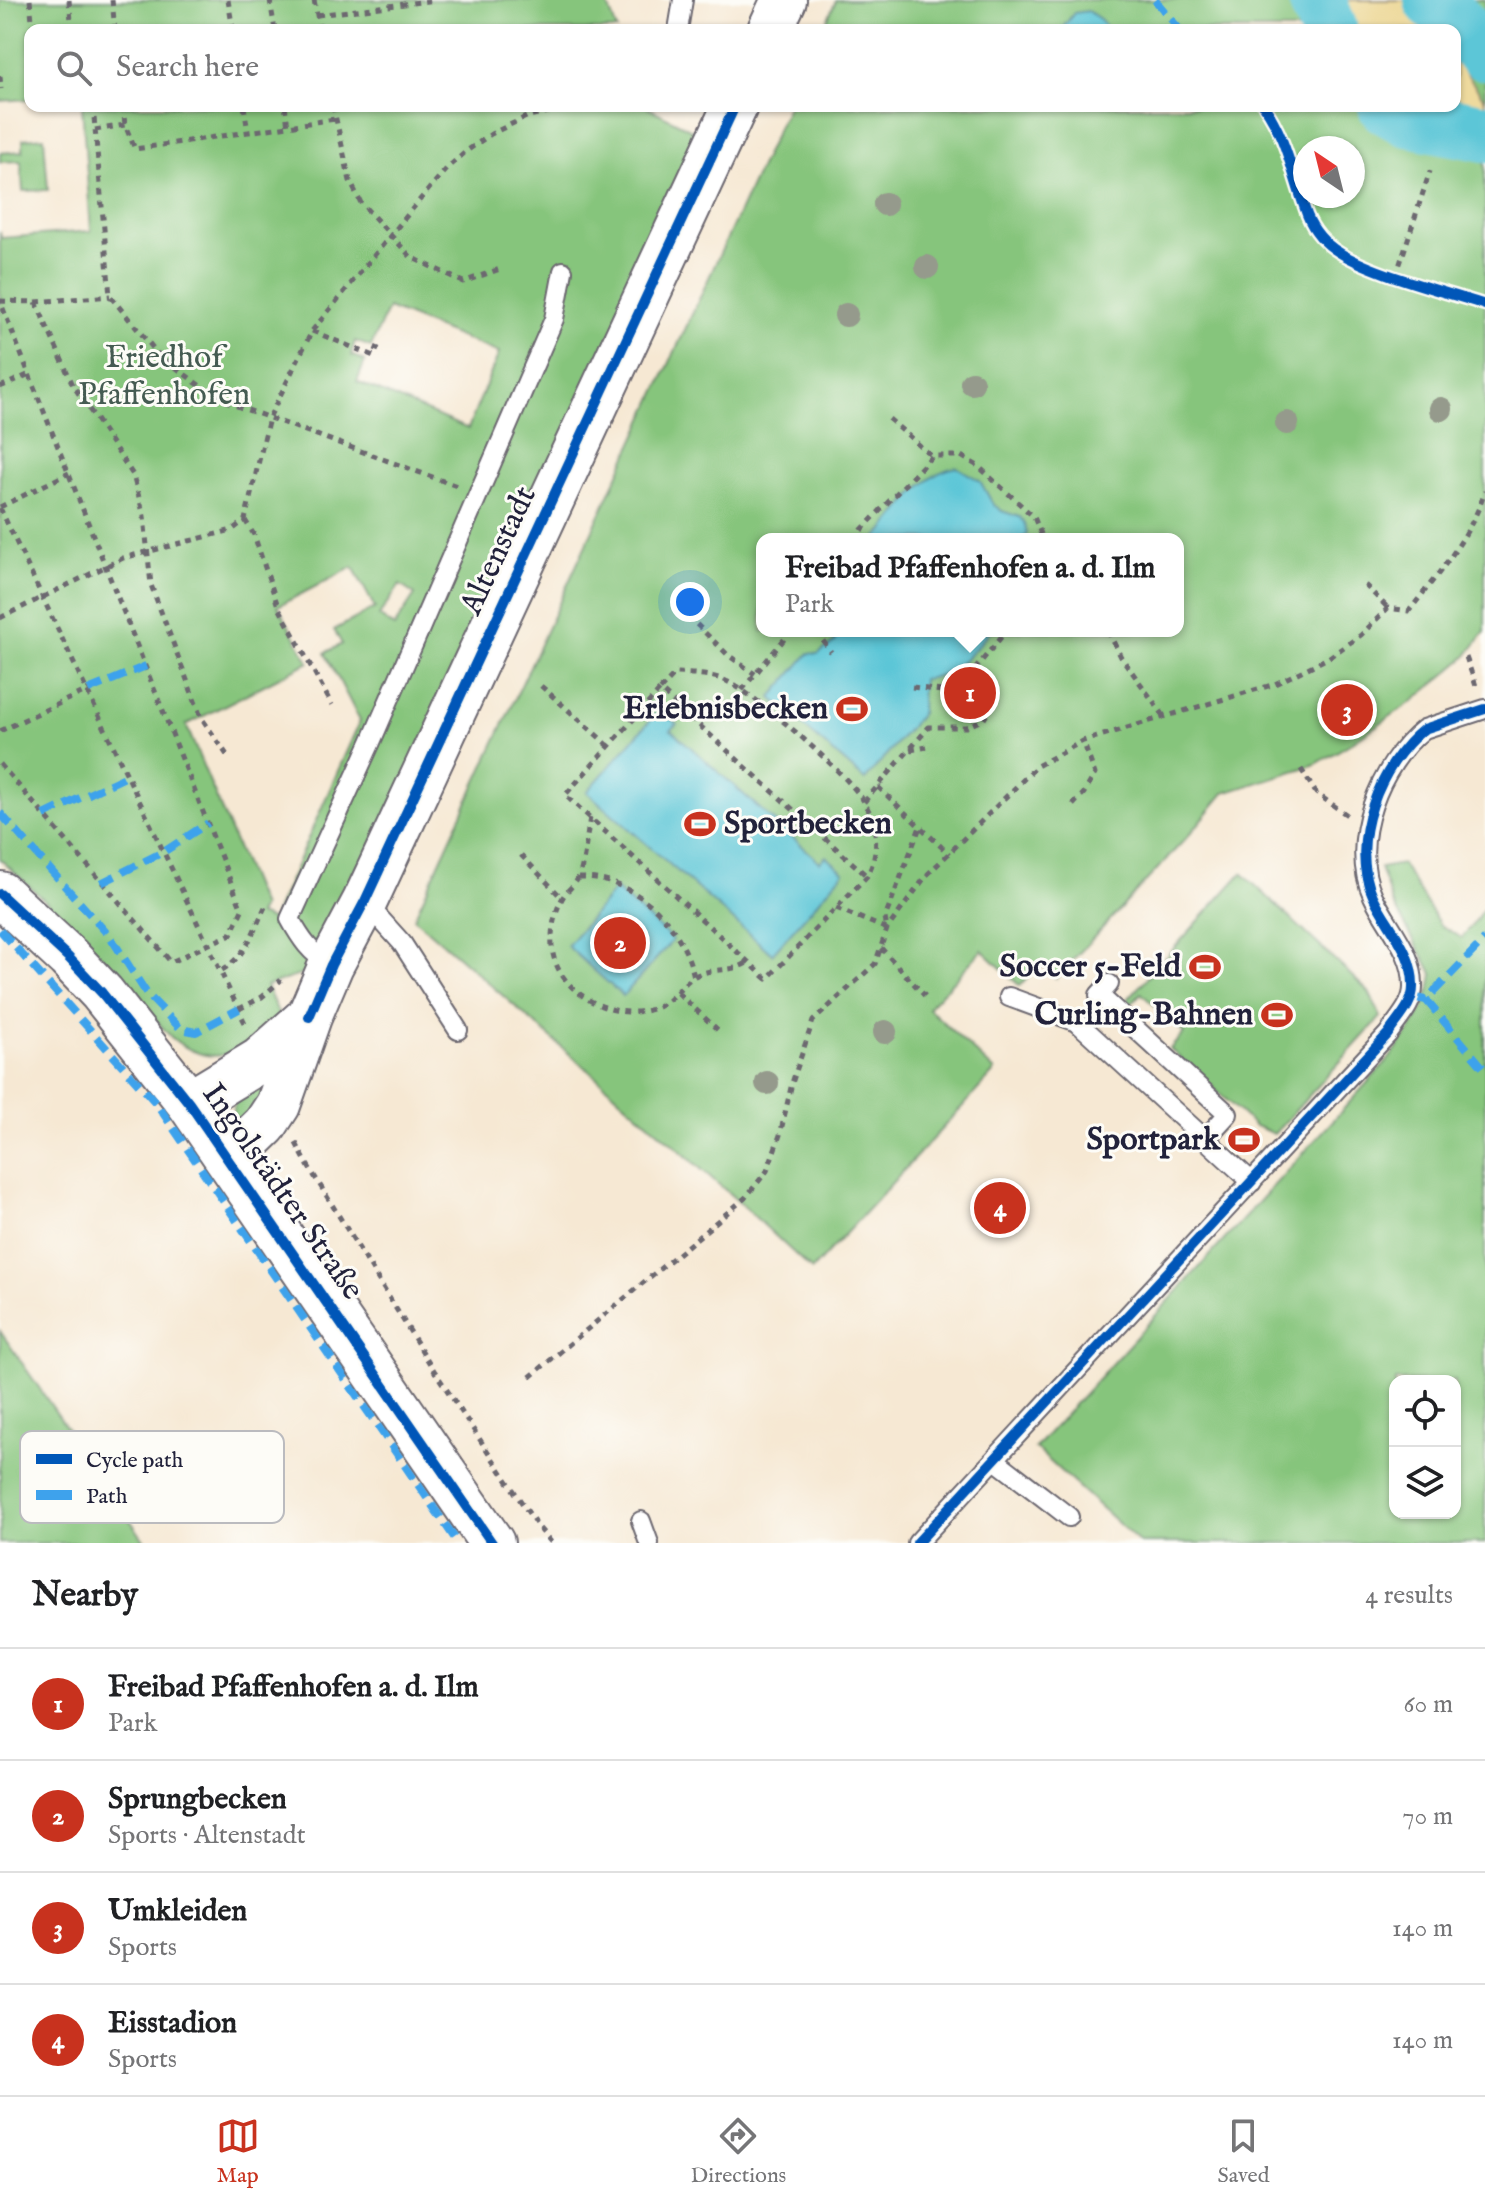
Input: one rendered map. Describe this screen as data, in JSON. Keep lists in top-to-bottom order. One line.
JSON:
{"streets":{"street":["Altenstadt","Ingolstädter Straße"]},"crossings":[["Altenstadt","Ingolstädter Straße"]],"parks":["Friedhof Pfaffenhofen"],"places":{"sports":["Erlebnisbecken","Sportbecken","Soccer 5-Feld","Curling-Bahnen","Sportpark"]},"legend":["Cycle path","Path"],"north":"top left","page":{"search":"Search here","popup":["Freibad Pfaffenhofen a. d. Ilm","Park"],"pins":["1","3","2","4"],"heading":["Nearby","4 results"],"list":[{"mark":"1","name":"Freibad Pfaffenhofen a. d. Ilm","note":"Park","value":"60 m"},{"mark":"2","name":"Sprungbecken","note":"Sports · Altenstadt","value":"70 m"},{"mark":"3","name":"Umkleiden","note":"Sports","value":"140 m"},{"mark":"4","name":"Eisstadion","note":"Sports","value":"140 m"}],"nav":["Map","Directions","Saved"]}}
